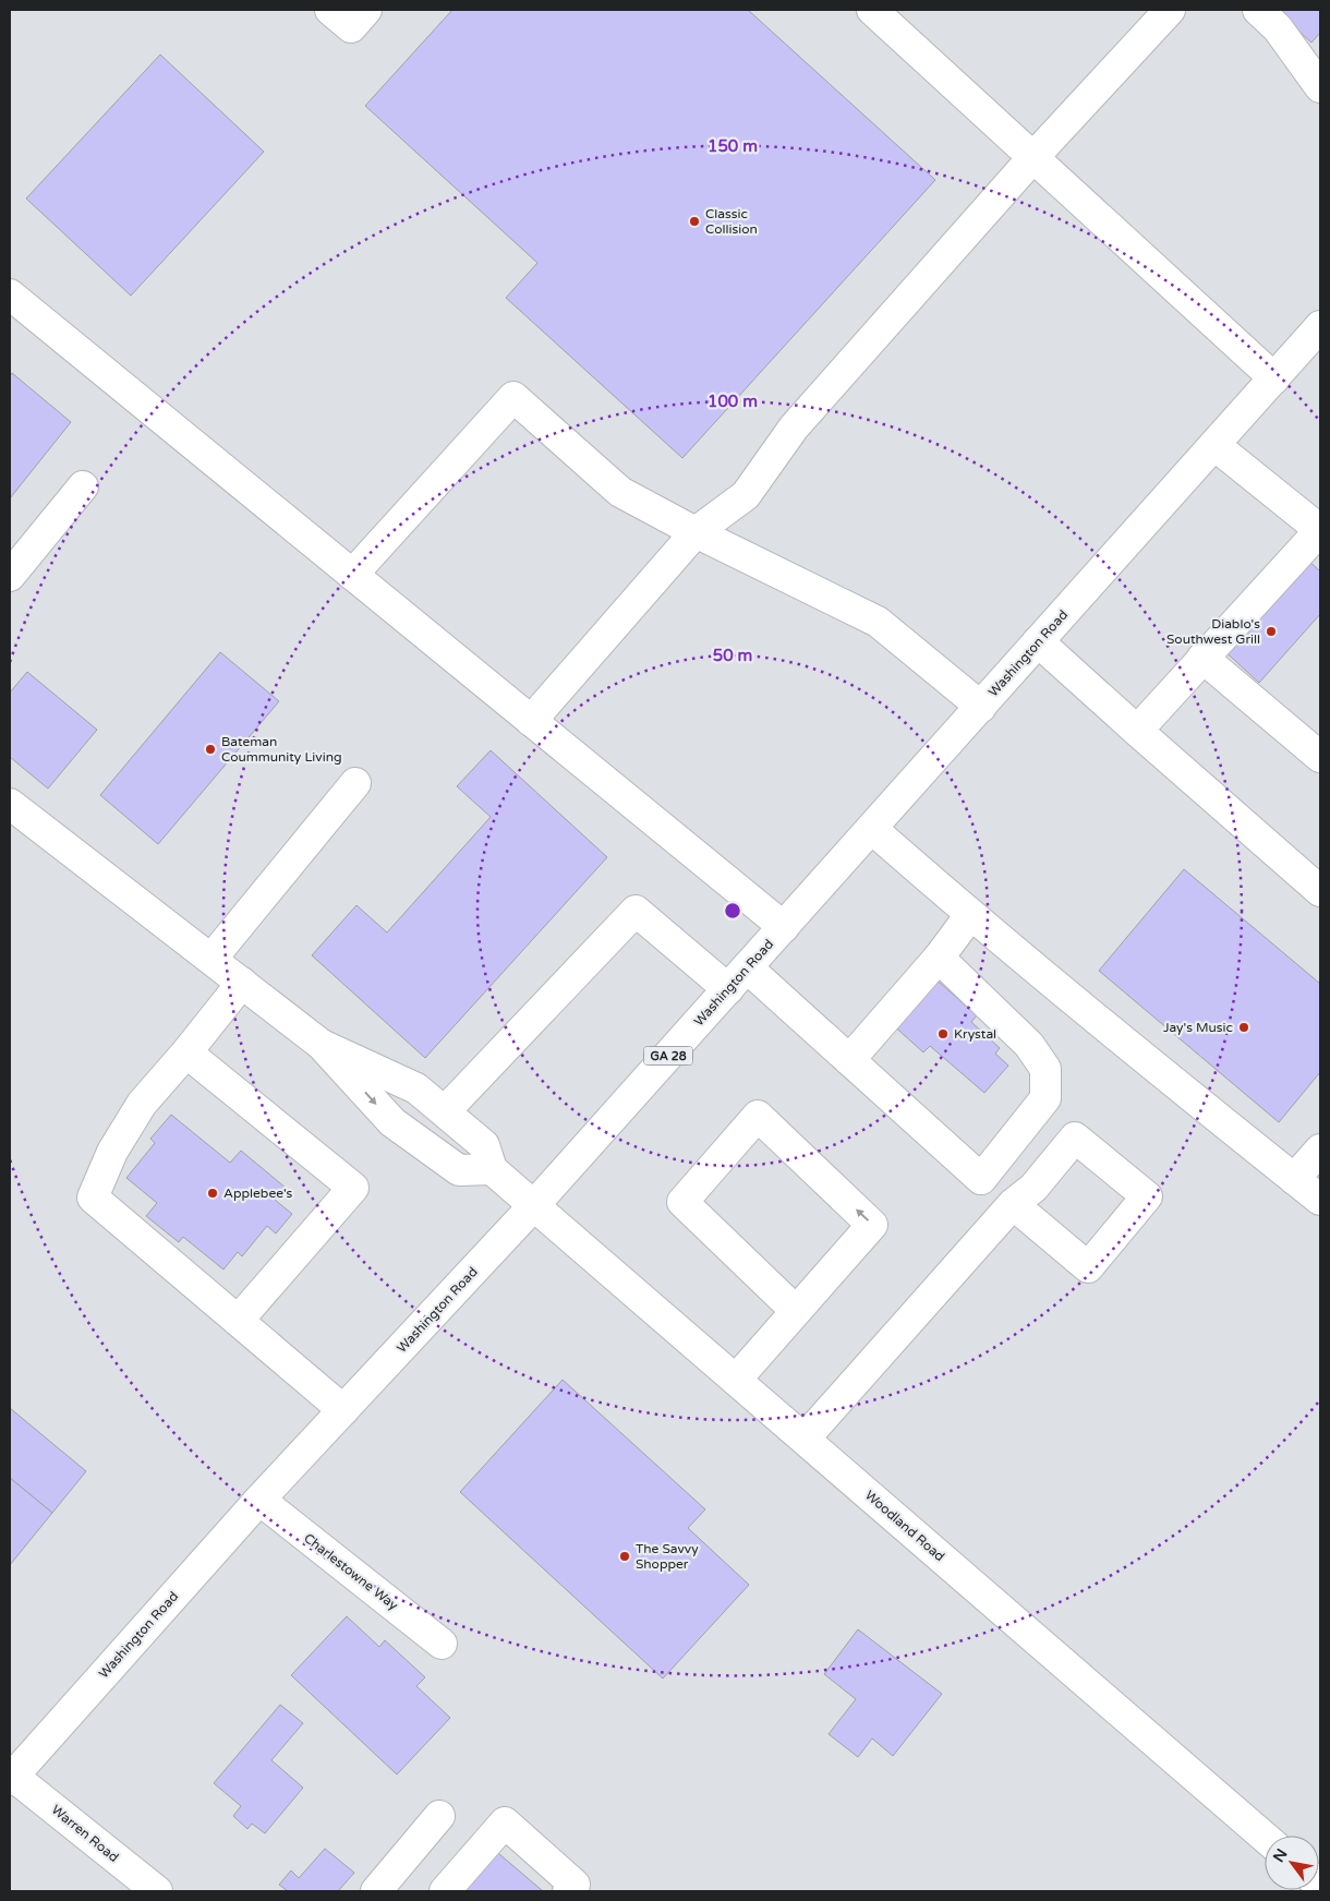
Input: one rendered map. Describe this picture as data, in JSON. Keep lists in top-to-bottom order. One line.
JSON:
{"streets":{"main road":["Washington Road","GA 28","Woodland Road","Charlestowne Way","Warren Road"]},"crossings":[["Washington Road","Woodland Road"],["Washington Road","Charlestowne Way"],["Washington Road","Warren Road"]],"places":["Classic Collision","Diablo's Southwest Grill","Bateman Coummunity Living","Jay's Music","Krystal","Applebee's","The Savvy Shopper"],"north":"top left","rings":["150 m","100 m","50 m"]}
